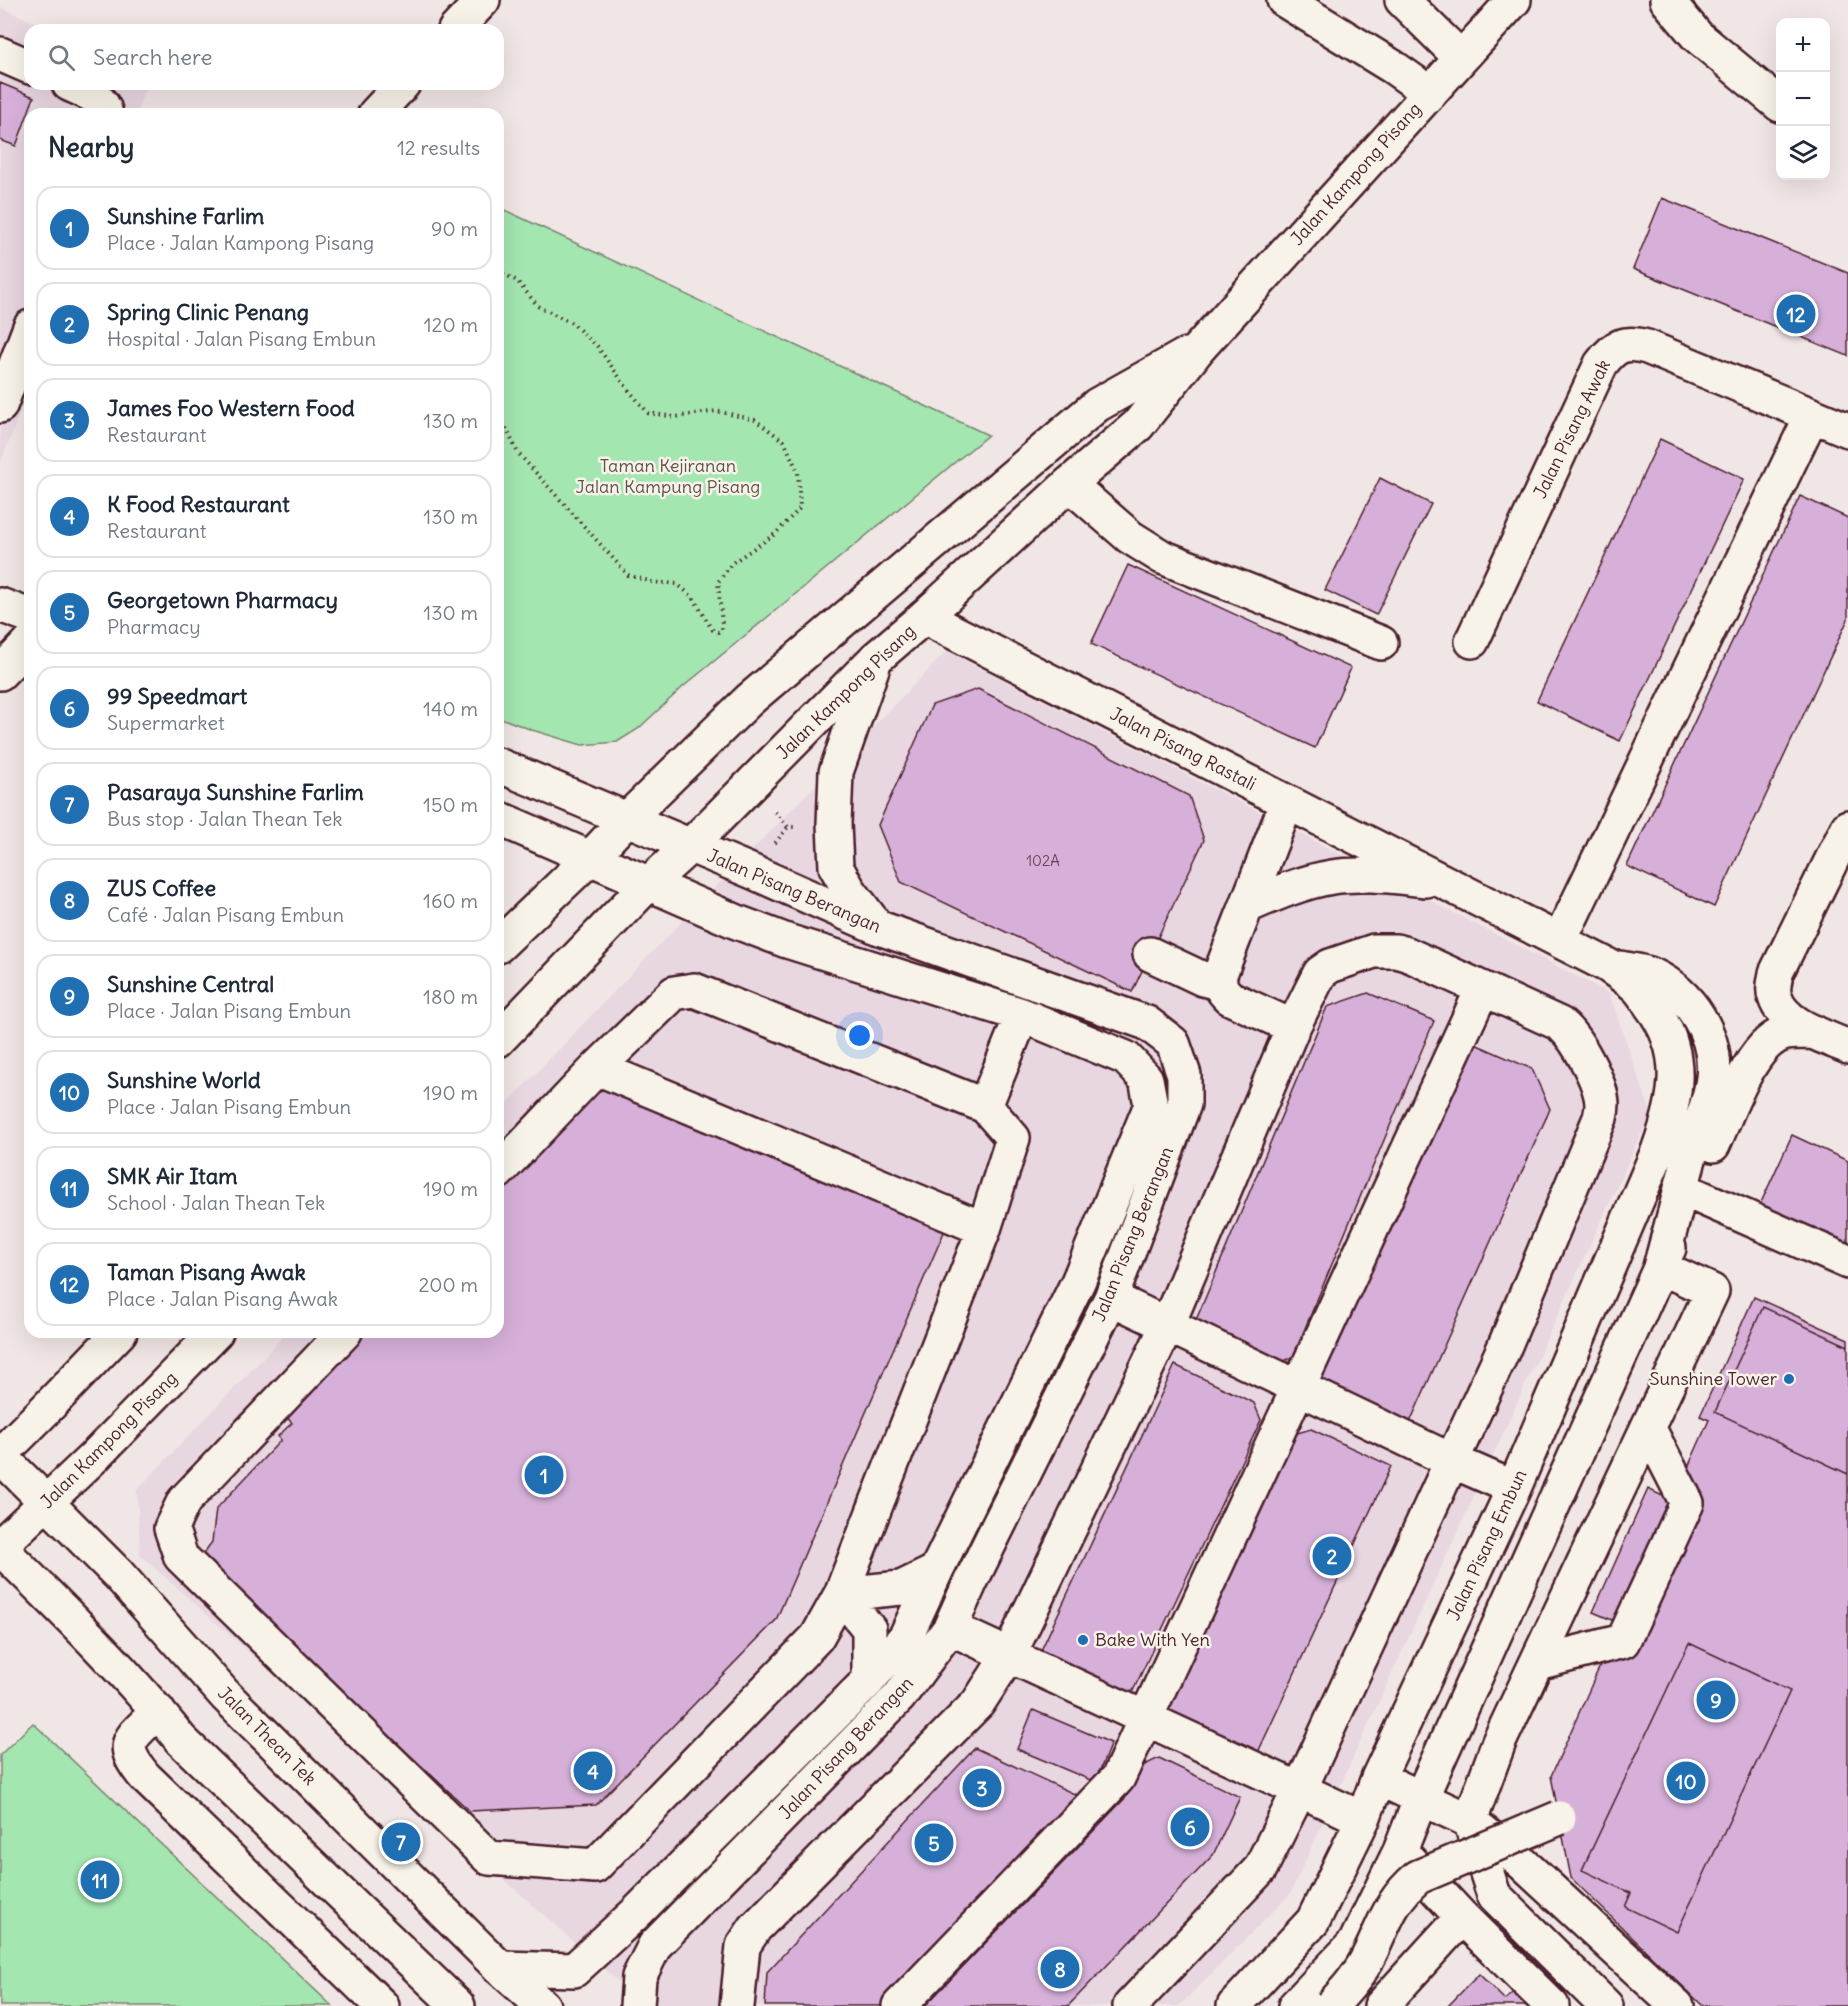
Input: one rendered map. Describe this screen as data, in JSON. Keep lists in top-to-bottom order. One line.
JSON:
{"streets":{"street":["Jalan Kampong Pisang","Jalan Pisang Awak","Jalan Pisang Rastali","Jalan Pisang Berangan","Jalan Pisang Embun","Jalan Thean Tek"]},"crossings":[["Jalan Kampong Pisang","Jalan Pisang Rastali"],["Jalan Kampong Pisang","Jalan Pisang Berangan"],["Jalan Kampong Pisang","Jalan Thean Tek"],["Jalan Pisang Rastali","Jalan Pisang Embun"],["Jalan Pisang Berangan","Jalan Thean Tek"]],"parks":["Taman Kejiranan Jalan Kampung Pisang"],"places":["Sunshine Tower","Bake With Yen"],"house_numbers":["102A"],"page":{"map_buttons":["+","−"],"search":"Search here","heading":["Nearby","12 results"],"list":[{"mark":"1","name":"Sunshine Farlim","note":"Place · Jalan Kampong Pisang","value":"90 m"},{"mark":"2","name":"Spring Clinic Penang","note":"Hospital · Jalan Pisang Embun","value":"120 m"},{"mark":"3","name":"James Foo Western Food","note":"Restaurant","value":"130 m"},{"mark":"4","name":"K Food Restaurant","note":"Restaurant","value":"130 m"},{"mark":"5","name":"Georgetown Pharmacy","note":"Pharmacy","value":"130 m"},{"mark":"6","name":"99 Speedmart","note":"Supermarket","value":"140 m"},{"mark":"7","name":"Pasaraya Sunshine Farlim","note":"Bus stop · Jalan Thean Tek","value":"150 m"},{"mark":"8","name":"ZUS Coffee","note":"Café · Jalan Pisang Embun","value":"160 m"},{"mark":"9","name":"Sunshine Central","note":"Place · Jalan Pisang Embun","value":"180 m"},{"mark":"10","name":"Sunshine World","note":"Place · Jalan Pisang Embun","value":"190 m"},{"mark":"11","name":"SMK Air Itam","note":"School · Jalan Thean Tek","value":"190 m"},{"mark":"12","name":"Taman Pisang Awak","note":"Place · Jalan Pisang Awak","value":"200 m"}],"pins":["12","1","2","9","4","10","3","6","7","5","11","8"]}}
